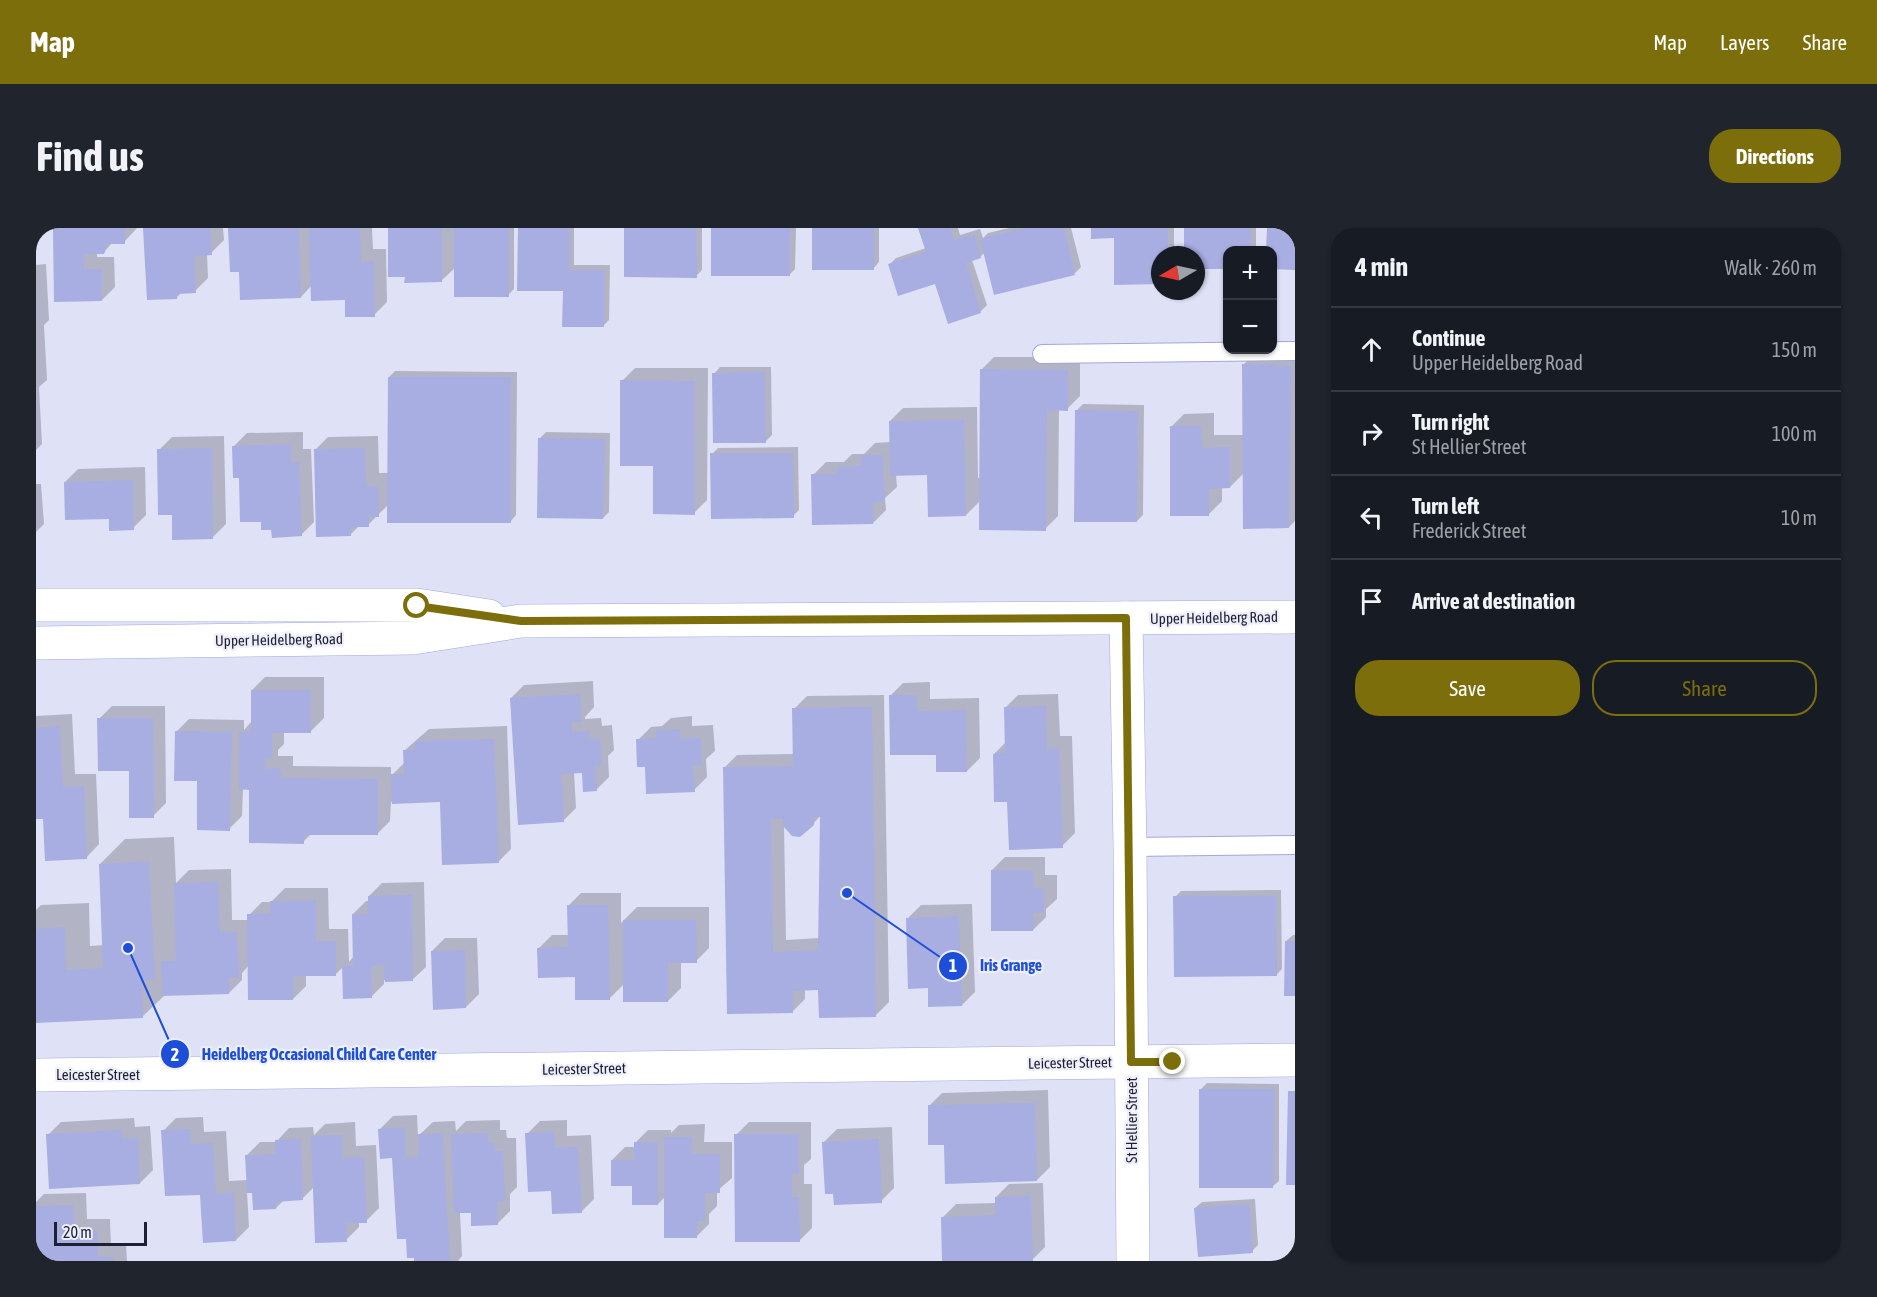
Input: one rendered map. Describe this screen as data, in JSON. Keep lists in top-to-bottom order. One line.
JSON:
{"streets":{"street":["Upper Heidelberg Road","Leicester Street","St Hellier Street"]},"crossings":[["Upper Heidelberg Road","St Hellier Street"],["Leicester Street","St Hellier Street"]],"places":["Iris Grange","Heidelberg Occasional Child Care Center"],"scale_bar":"20 m","north":"left","page":{"header":"Map","nav":["Map","Layers","Share"],"buttons":["Directions",["Save","Share"]],"title":"Find us","heading":["4 min","Walk · 260 m"],"map_buttons":["+","−"],"list":[["Continue","Upper Heidelberg Road","150 m"],["Turn right","St Hellier Street","100 m"],["Turn left","Frederick Street","10 m"],"Arrive at destination"],"scale":"20 m"}}
